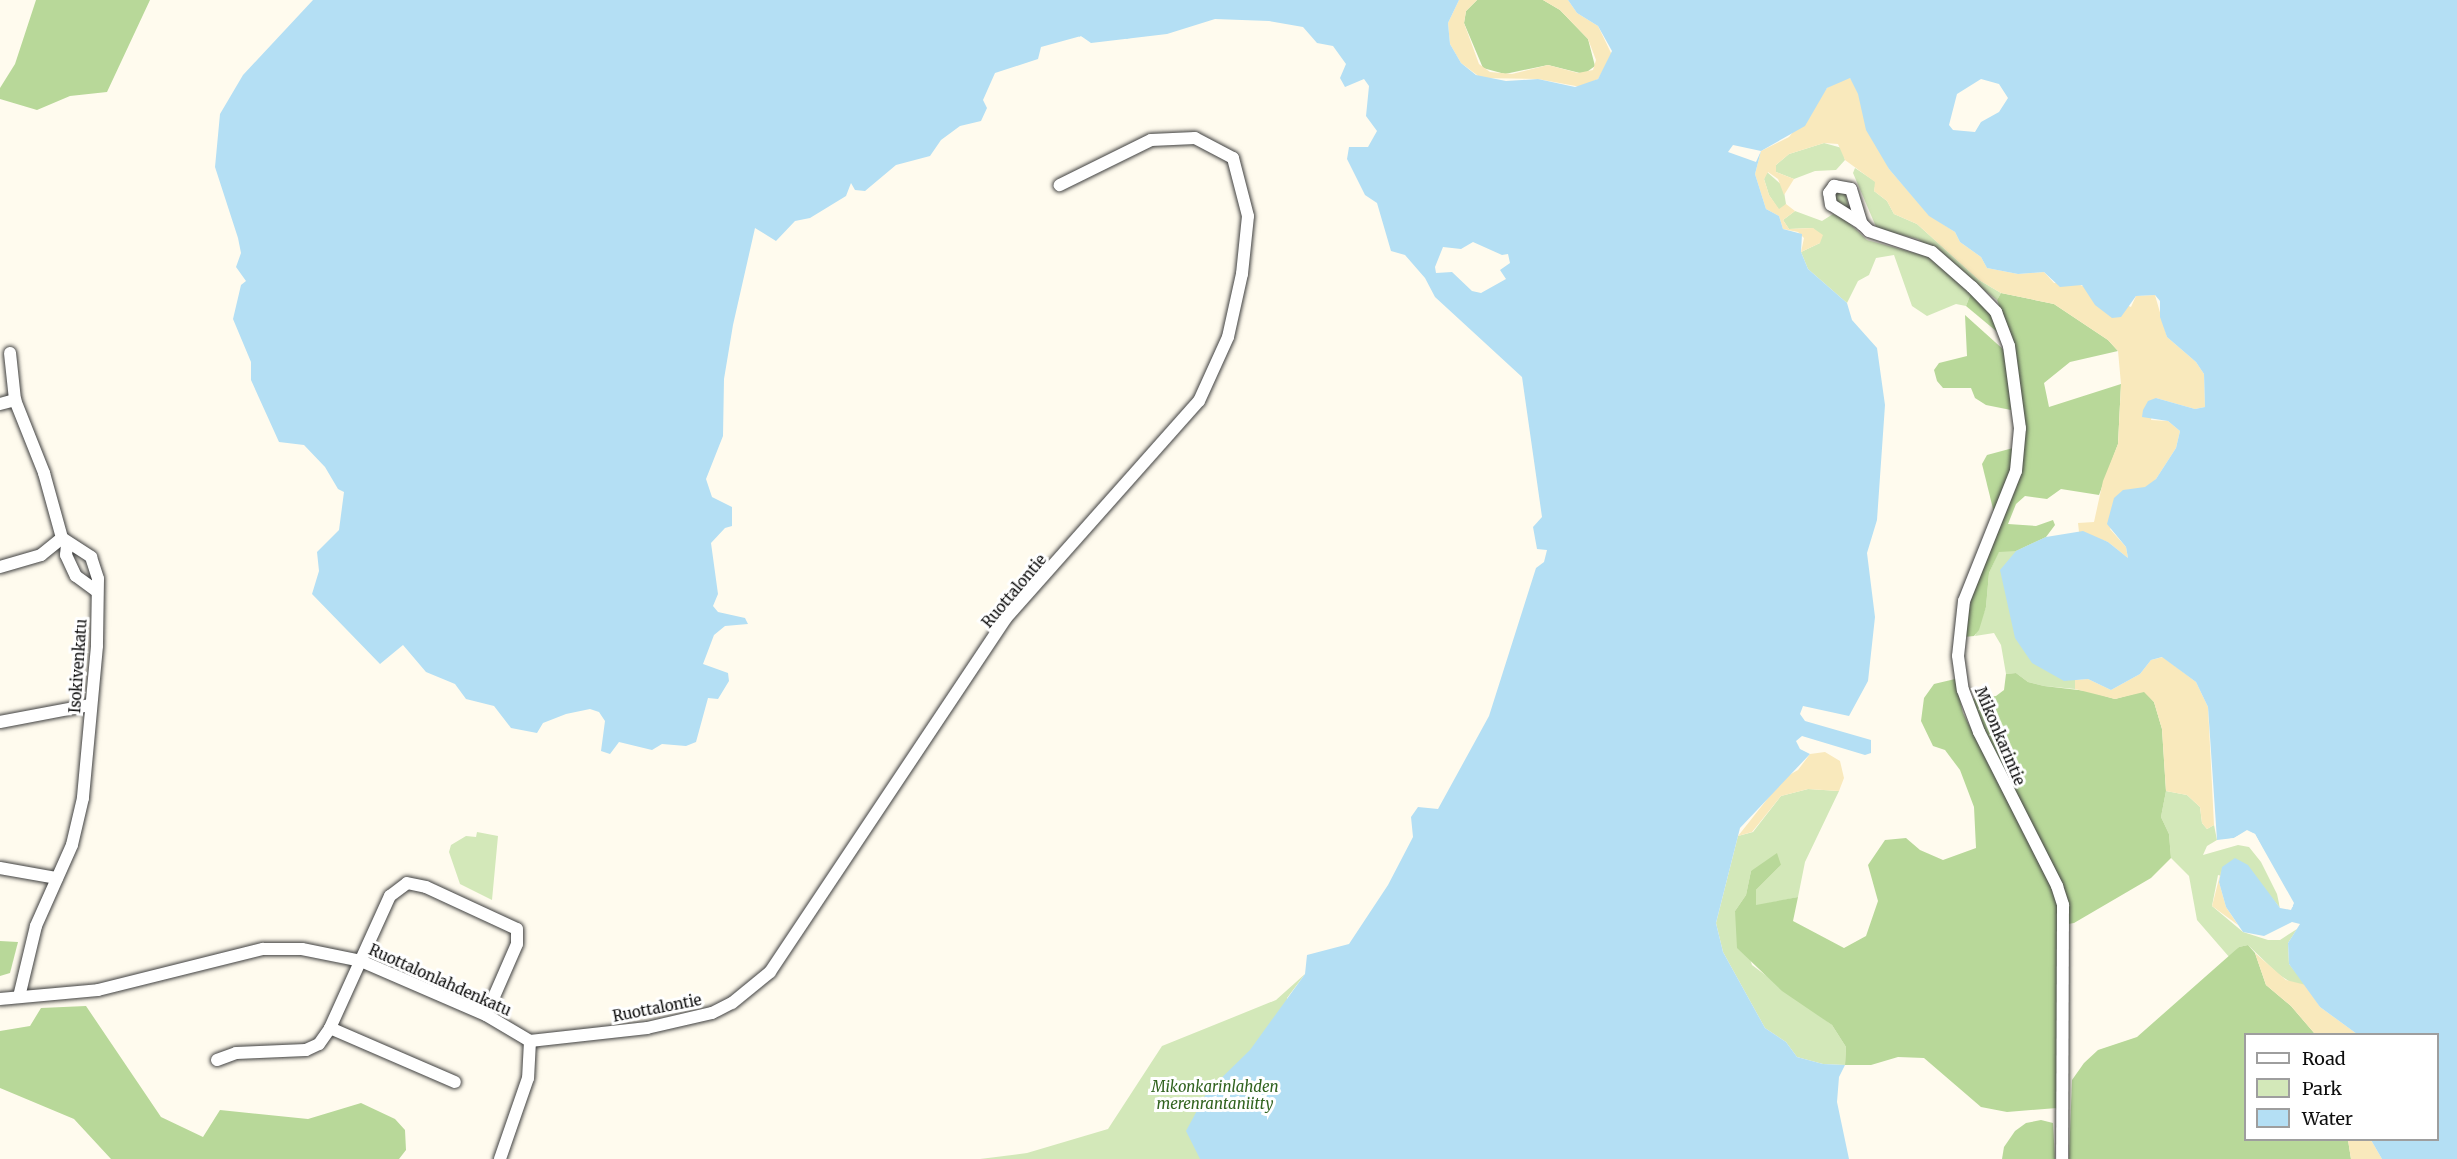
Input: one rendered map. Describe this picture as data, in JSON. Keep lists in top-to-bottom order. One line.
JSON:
{"streets":{"street":["Ruottalontie","Isokivenkatu","Mikonkarintie","Ruottalonlahdenkatu"]},"crossings":[["Ruottalontie","Ruottalonlahdenkatu"],["Isokivenkatu","Ruottalonlahdenkatu"]],"parks":["Mikonkarinlahden merenrantaniitty"],"legend":["Road","Park","Water"]}
